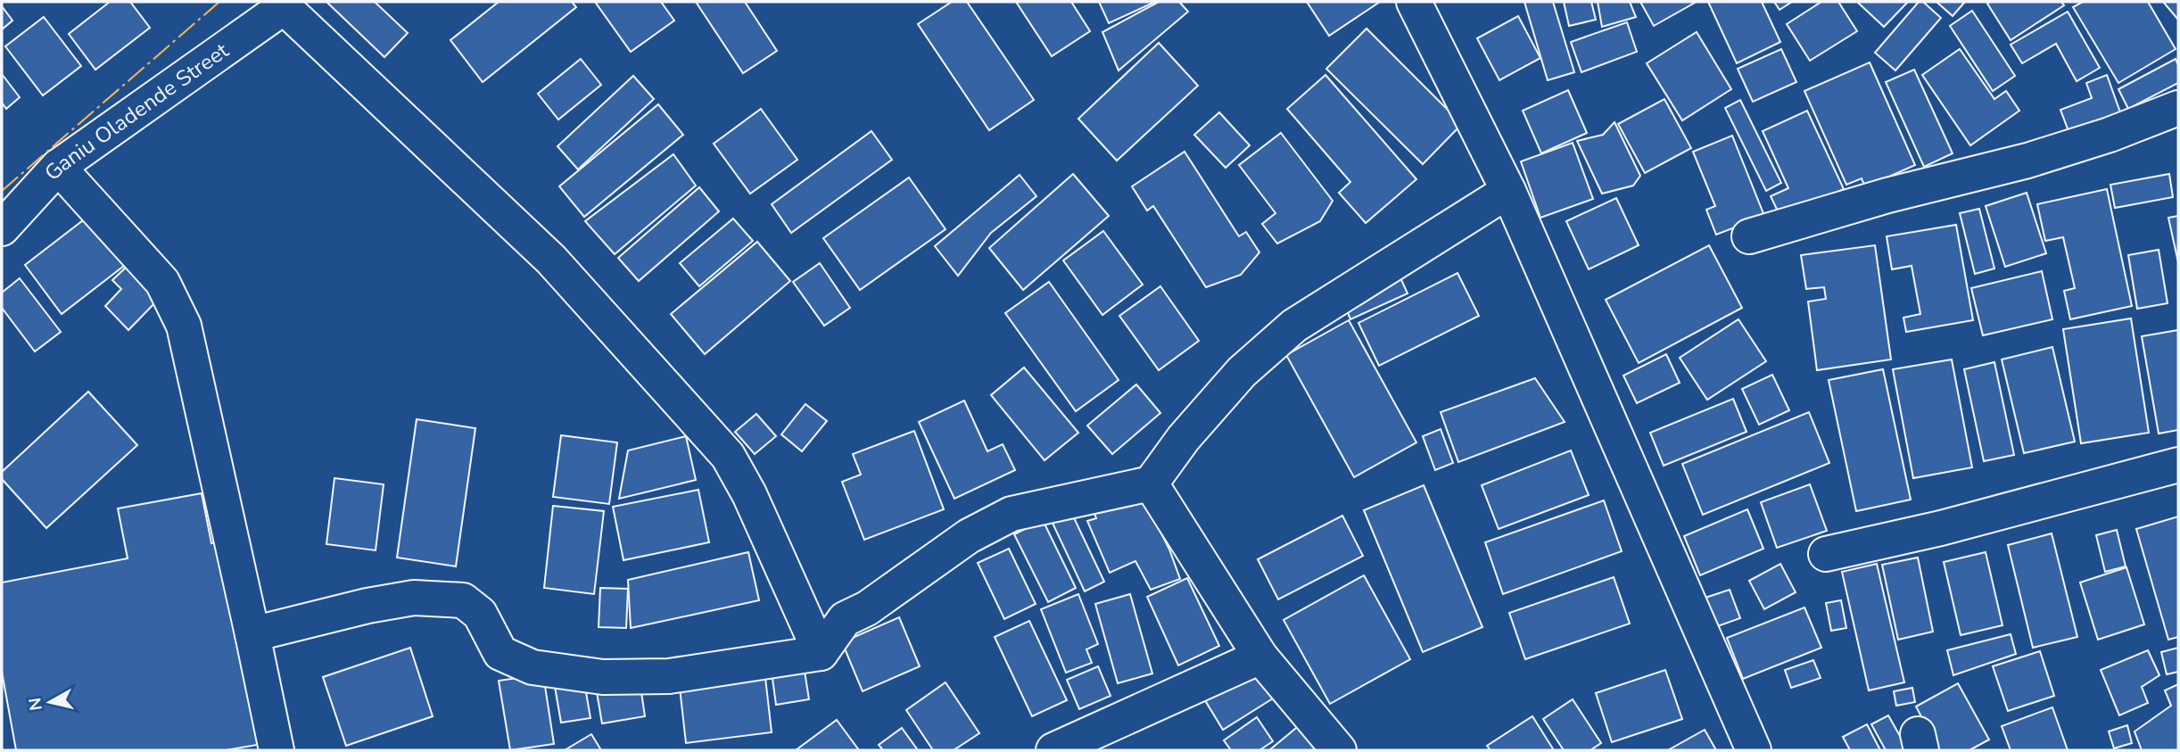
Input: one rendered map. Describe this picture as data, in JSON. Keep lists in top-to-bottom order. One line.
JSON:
{"streets":{"street":["Ganiu Oladende Street"]},"north":"left"}
